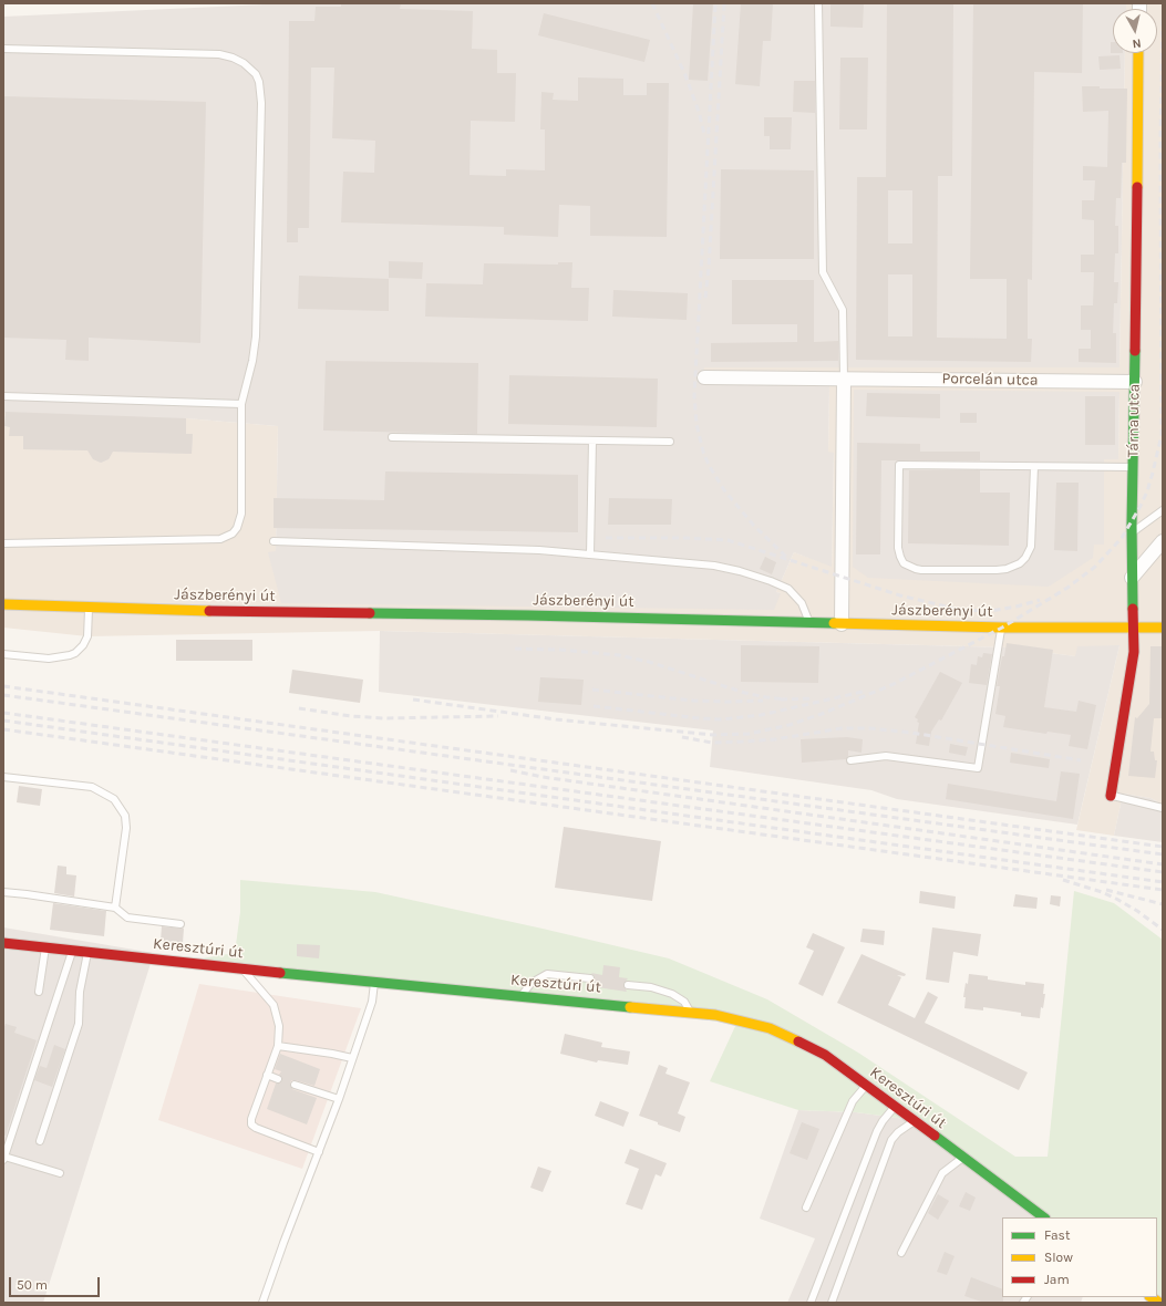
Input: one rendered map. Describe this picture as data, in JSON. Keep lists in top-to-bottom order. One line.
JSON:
{"streets":{"main road":["Tárna utca","Jászberényi út","Keresztúri út"],"street":["Porcelán utca"]},"crossings":[["Porcelán utca","Tárna utca"],["Tárna utca","Jászberényi út"]],"legend":["Fast","Slow","Jam"],"scale_bar":"50 m","north":"bottom"}
